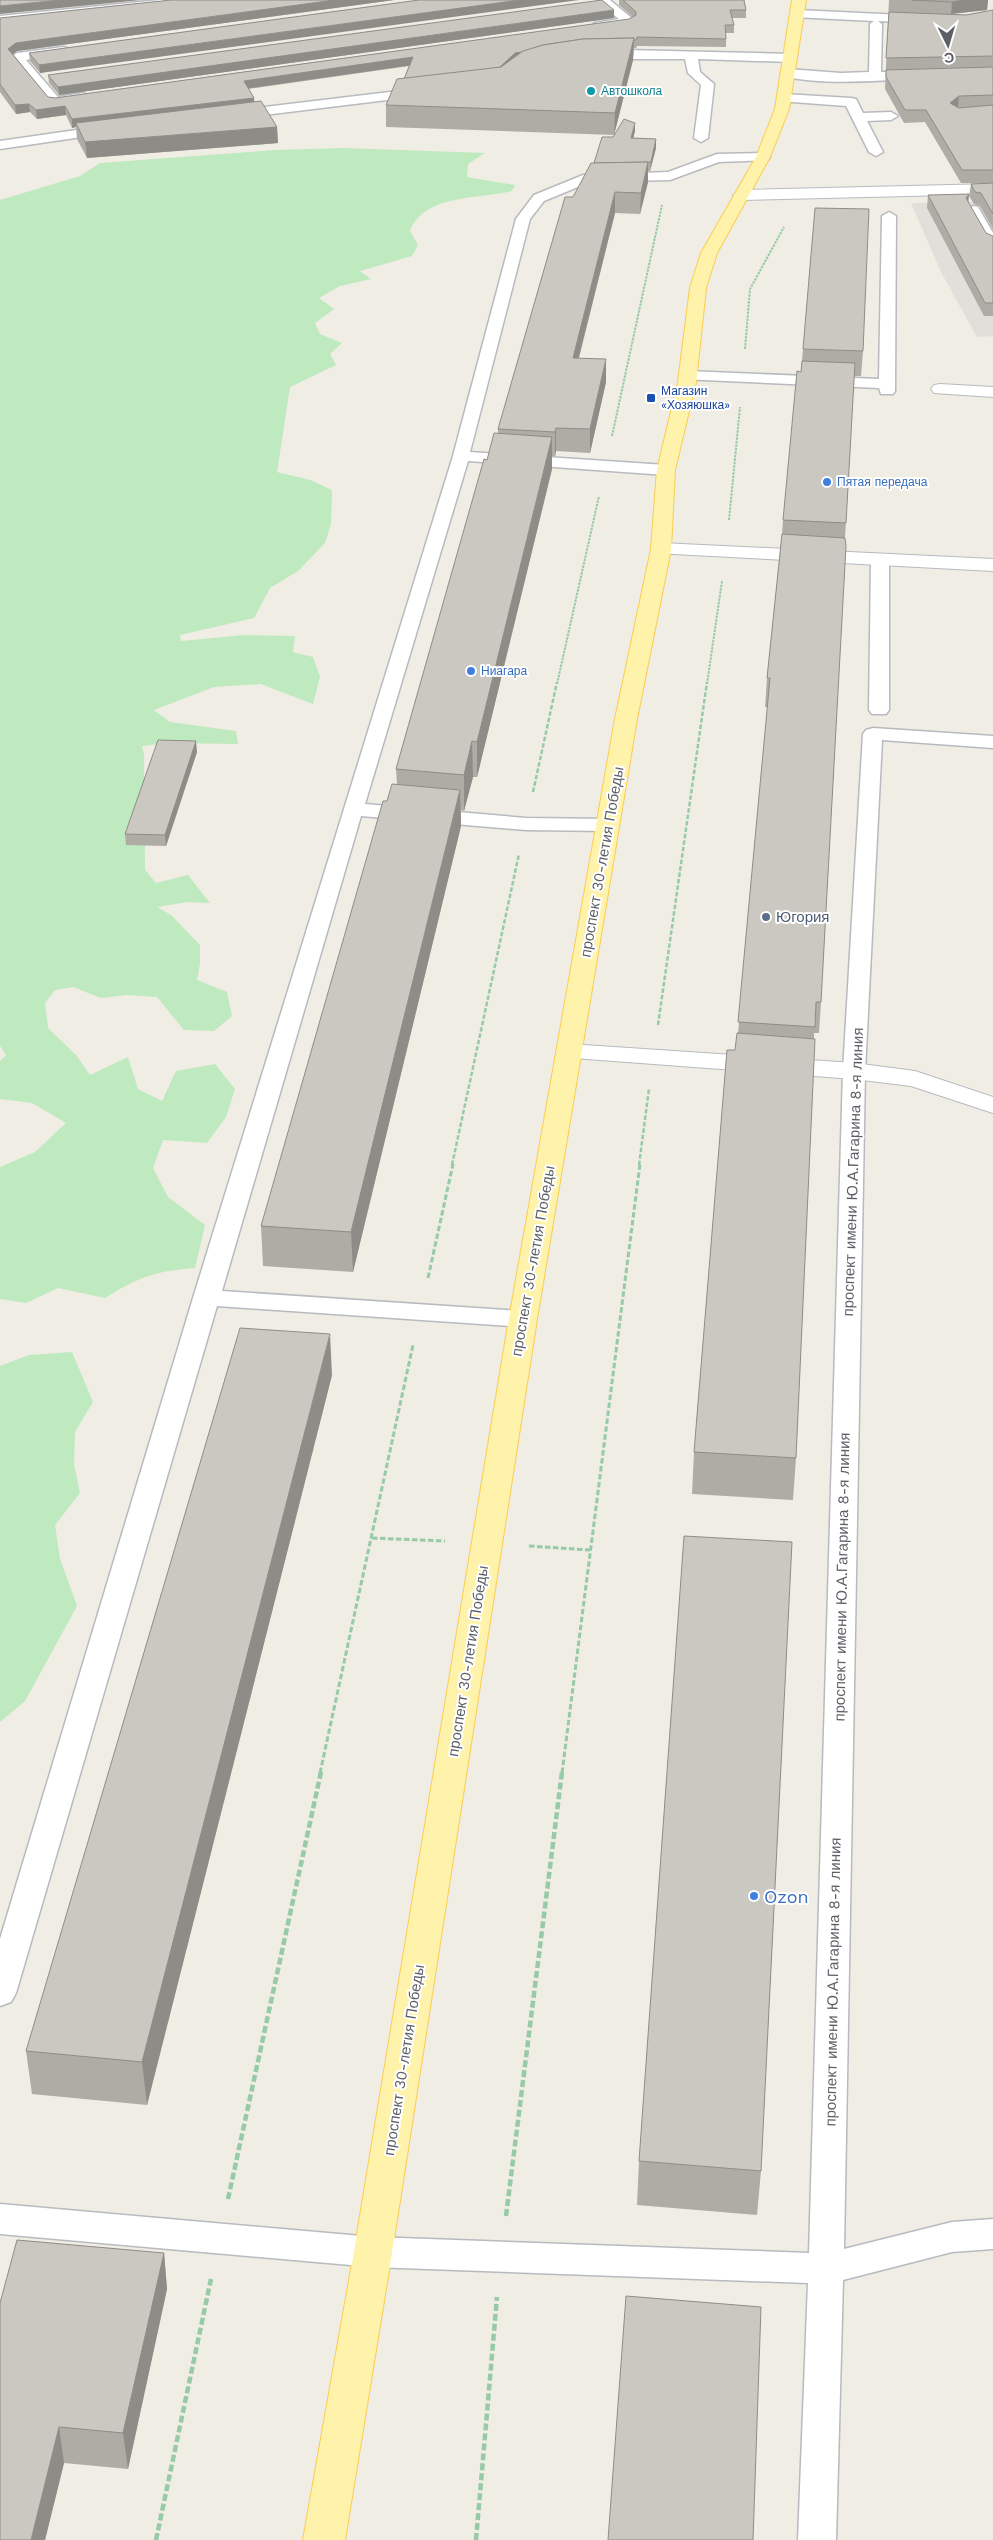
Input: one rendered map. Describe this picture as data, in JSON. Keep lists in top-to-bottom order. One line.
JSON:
{"streets":{"main road":["проспект 30-летия Победы"],"lane":["проспект имени Ю.А.Гагарина 8-я линия"]},"places":{"other":["Автошкола","Пятая передача","Ниагара","Югория","Ozon"],"transit":["Магазин «Хозяюшка»"]},"north":"bottom"}
